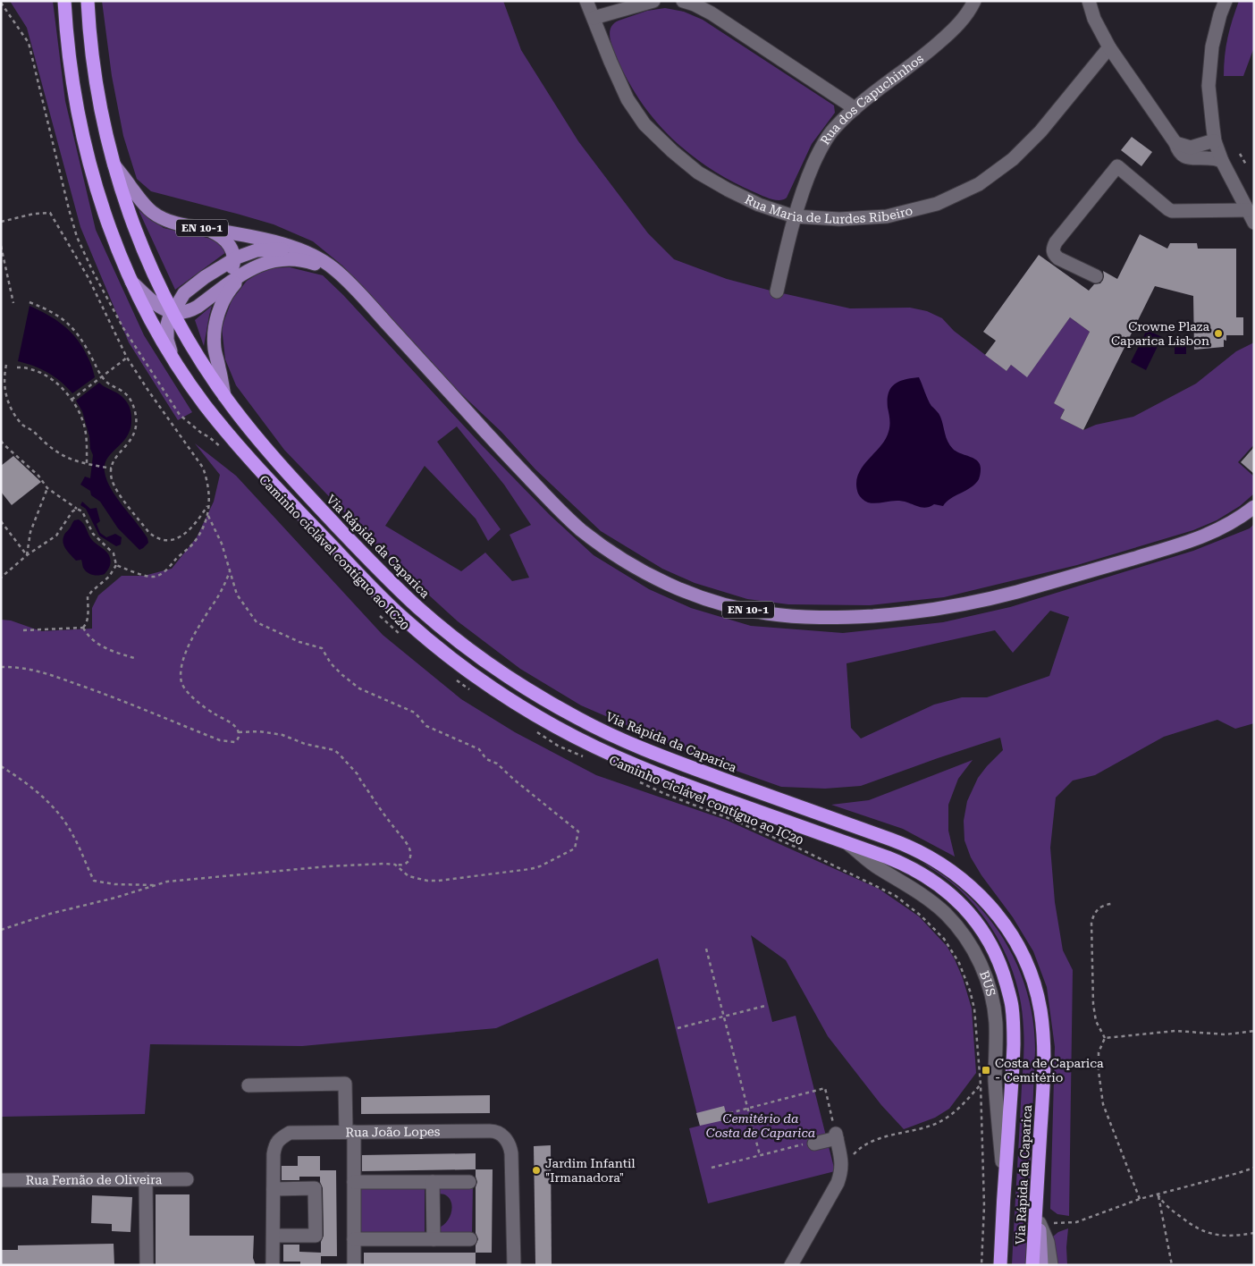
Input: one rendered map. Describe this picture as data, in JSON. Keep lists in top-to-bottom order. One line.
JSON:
{"streets":{"highway":["Via Rápida da Caparica"],"main road":["EN 10-1"],"street":["Rua dos Capuchinhos","Rua Maria de Lurdes Ribeiro","Rua João Lopes","Rua Fernão de Oliveira"],"path":["Caminho ciclável contíguo ao IC20"]},"crossings":[["Rua dos Capuchinhos","Rua Maria de Lurdes Ribeiro"],["EN 10-1","Via Rápida da Caparica"]],"parks":["Cemitério da Costa de Caparica"],"places":{"other":["Crowne Plaza Caparica Lisbon","Jardim Infantil \"Irmanadora\""],"transit":["Costa de Caparica - Cemitério"]}}
